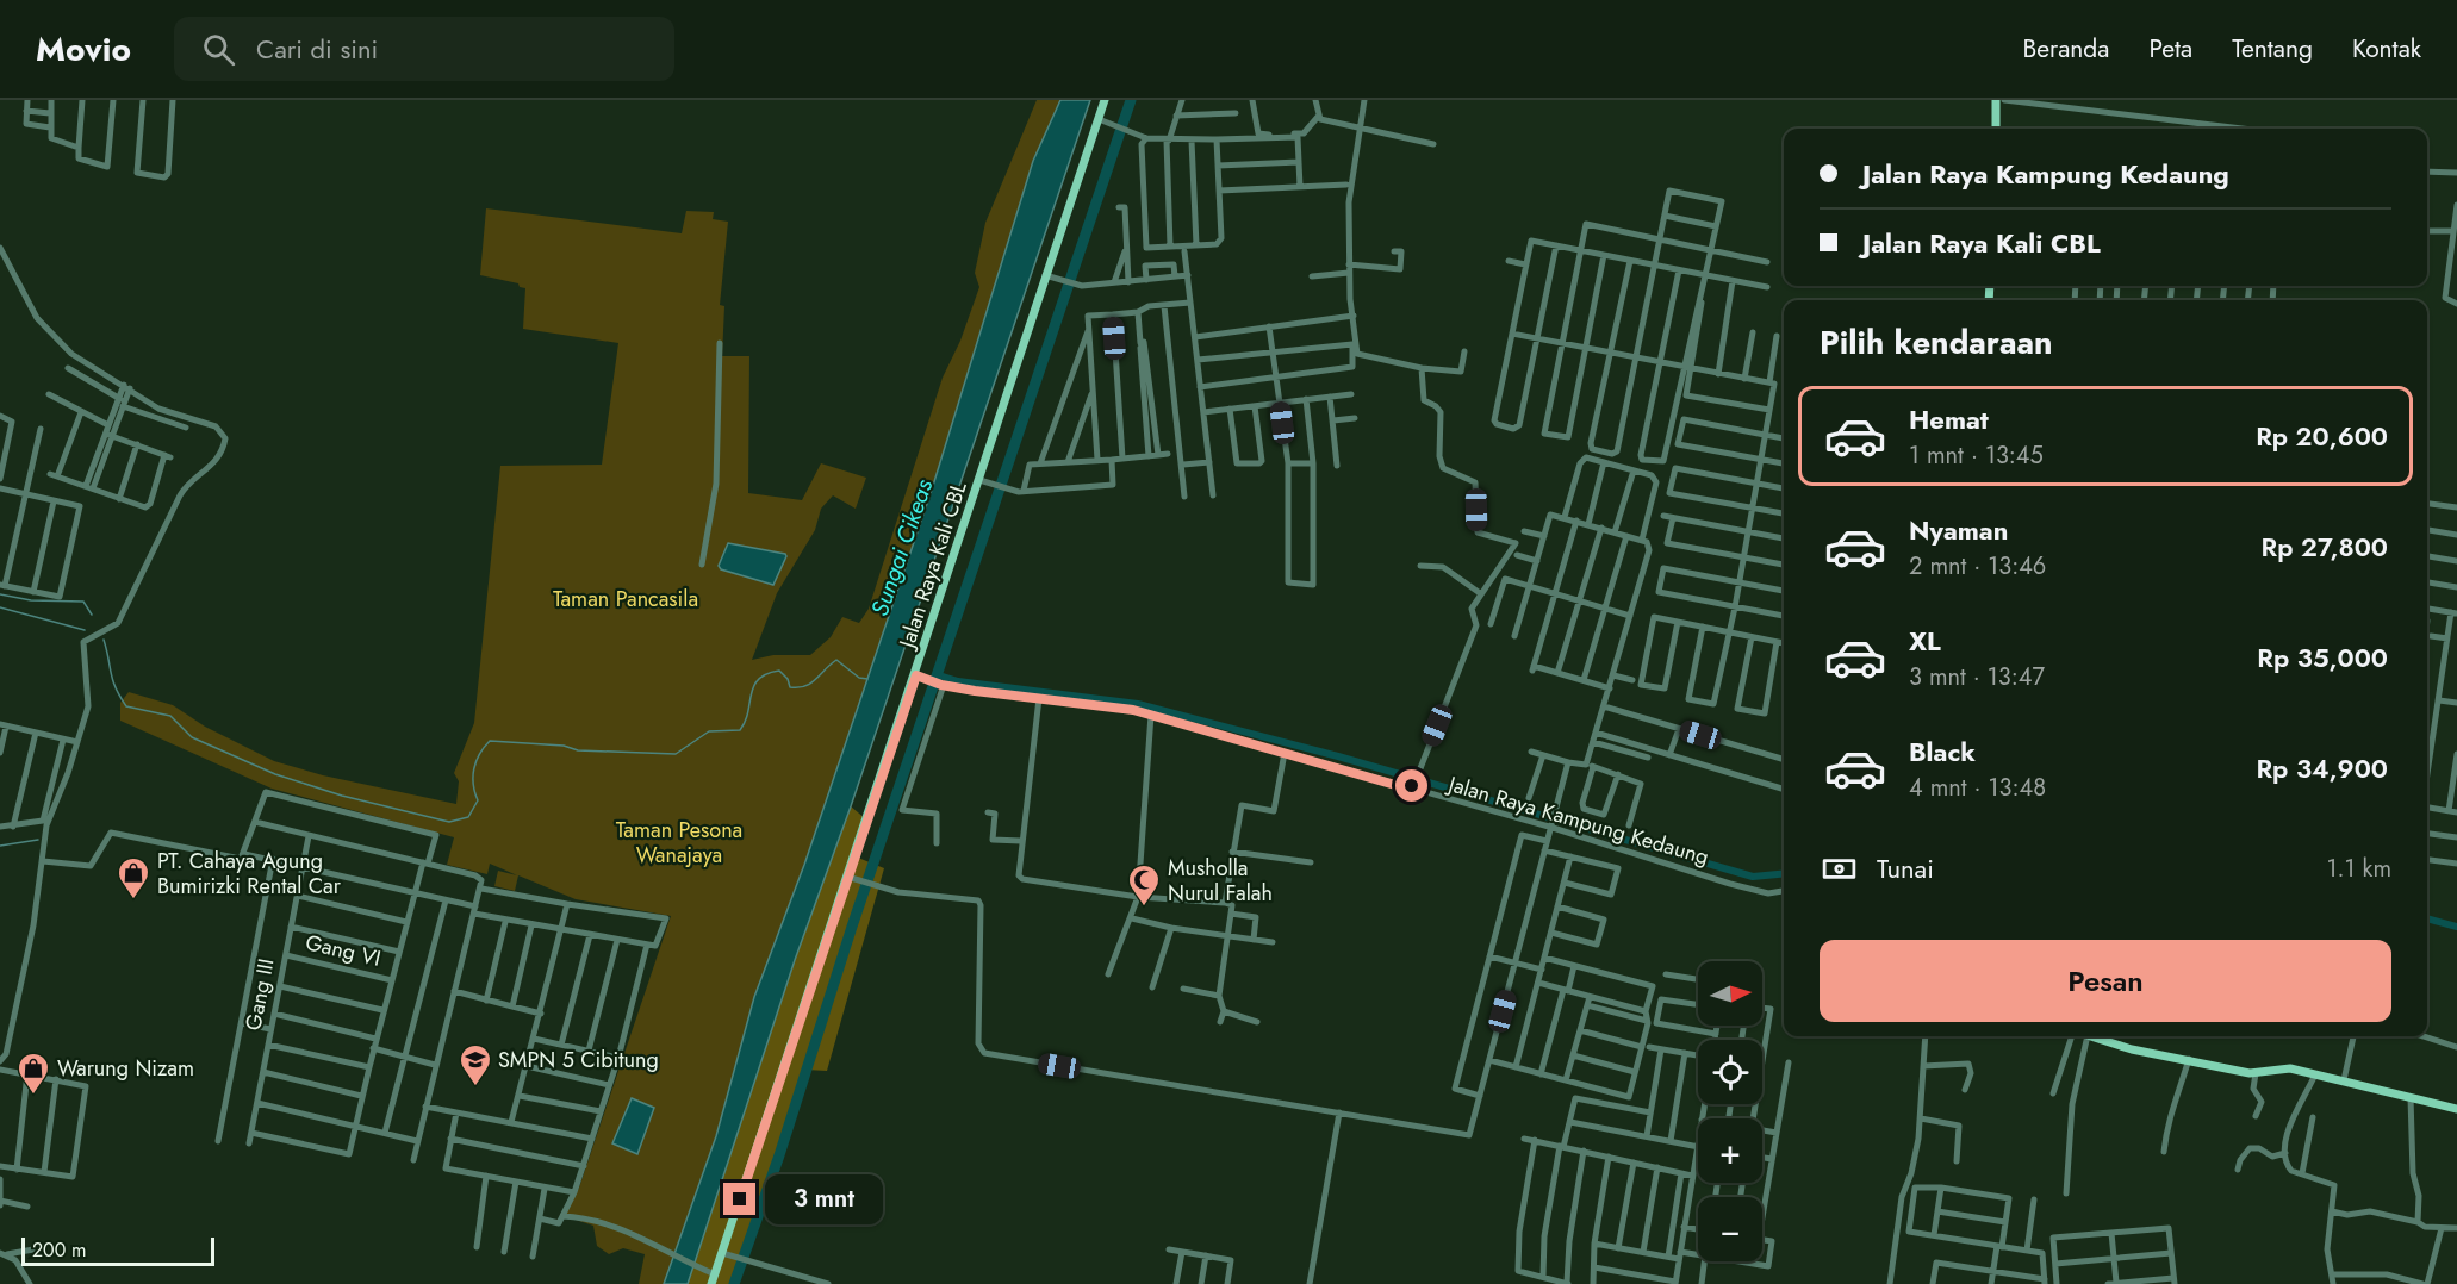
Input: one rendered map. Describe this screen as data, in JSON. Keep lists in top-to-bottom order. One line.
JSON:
{"streets":{"main road":["Jalan Raya Kali CBL"],"street":["Jalan Raya Kampung Kedaung","Gang VI","Gang III"]},"crossings":[["Jalan Raya Kali CBL","Jalan Raya Kampung Kedaung"],["Gang VI","Gang III"]],"water":["Sungai Cikeas"],"parks":["Taman Pancasila","Taman Pesona Wanajaya"],"places":{"shop":["PT. Cahaya Agung Bumirizki Rental Car","Warung Nizam"],"mosque":["Musholla Nurul Falah"],"school or university":["SMPN 5 Cibitung"]},"scale_bar":"200 m","north":"right","page":{"header":"Movio","search":"Cari di sini","nav":["Beranda","Peta","Tentang","Kontak"],"banner":["Jalan Raya Kampung Kedaung","Jalan Raya Kali CBL"],"heading":"Pilih kendaraan","list":[{"name":"Hemat","note":"1 mnt · 13:45","value":"Rp 20,600"},{"name":"Nyaman","note":"2 mnt · 13:46","value":"Rp 27,800"},{"name":"XL","note":"3 mnt · 13:47","value":"Rp 35,000"},{"name":"Black","note":"4 mnt · 13:48","value":"Rp 34,900"}],"pay":["Tunai","1.1 km"],"buttons":"Pesan","map_buttons":["+","−"],"bubble":"3 mnt","scale":"200 m"}}
